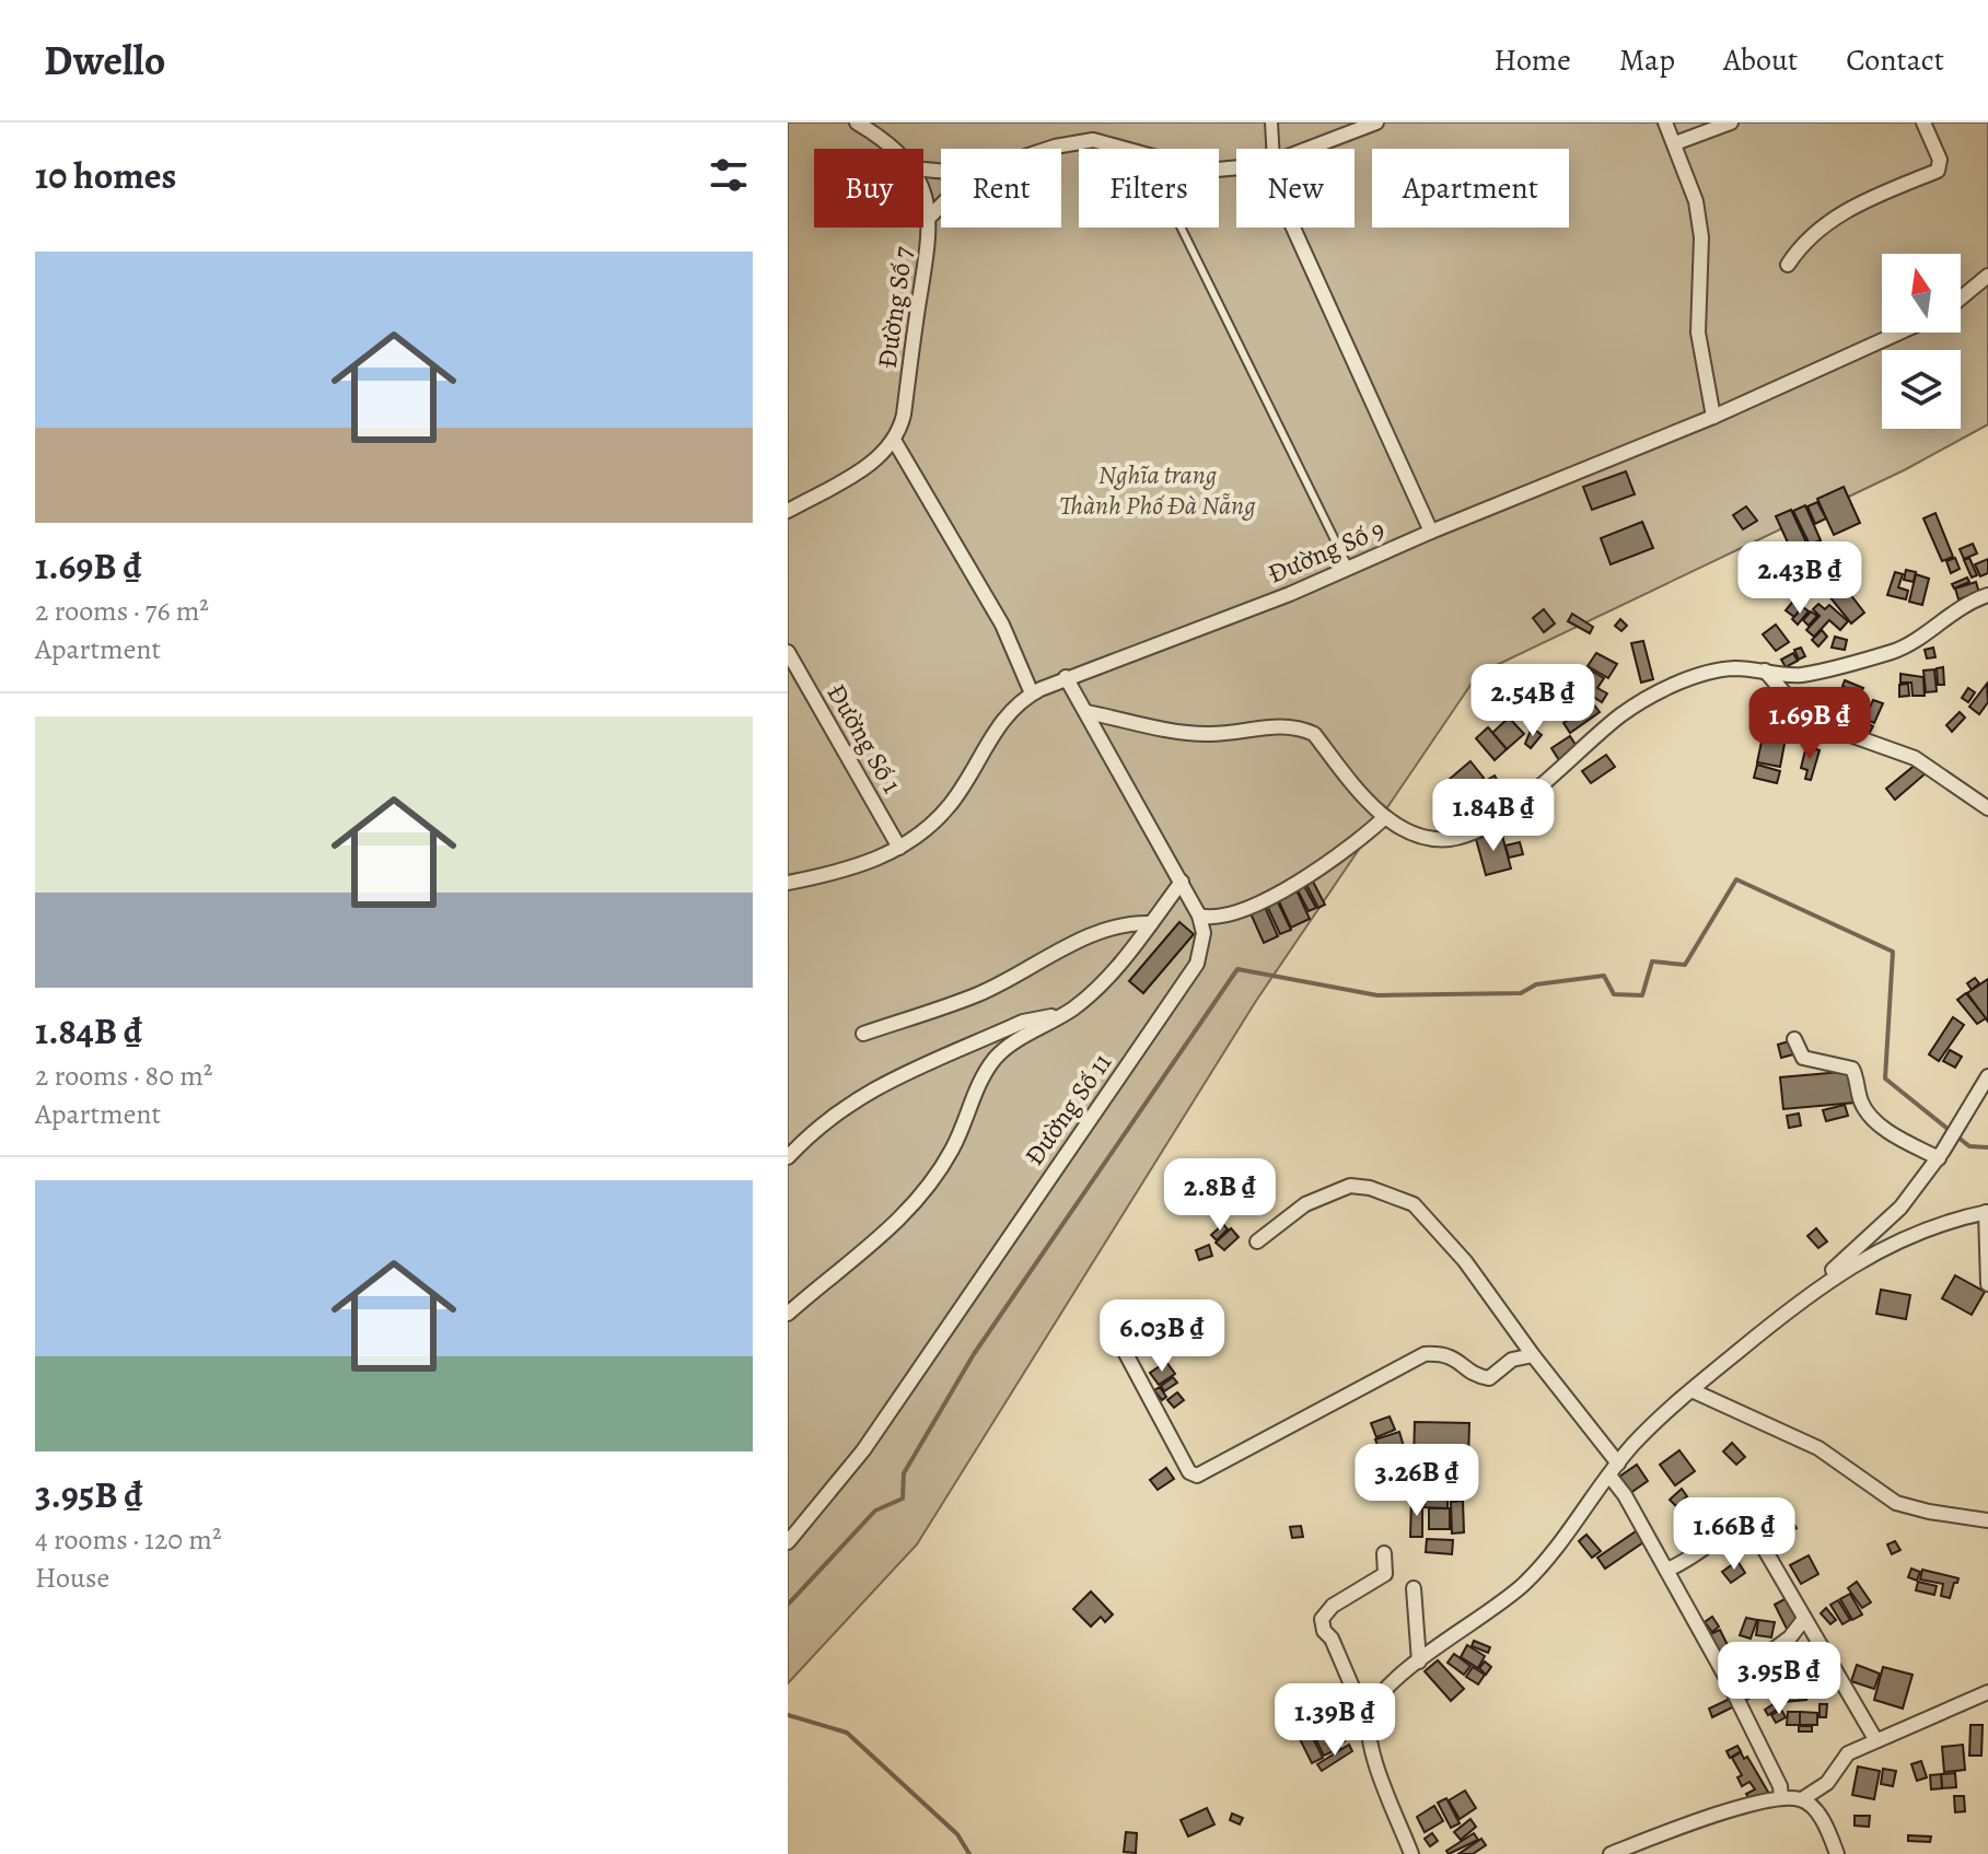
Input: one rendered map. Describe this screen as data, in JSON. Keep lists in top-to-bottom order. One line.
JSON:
{"streets":{"street":["Đường Số 7","Đường Số 9","Đường Số 1","Đường Số 11"]},"crossings":[["Đường Số 9","Đường Số 1"],["Đường Số 9","Đường Số 11"]],"parks":["Nghĩa trang Thành Phố Đà Nẵng"],"north":"top","page":{"header":"Dwello","nav":["Home","Map","About","Contact"],"heading":"10 homes","chip":["Buy","Rent","Filters","New","Apartment"],"list":[{"name":"1.69B ₫","note":"2 rooms · 76 m² · Apartment"},{"name":"1.84B ₫","note":"2 rooms · 80 m² · Apartment"},{"name":"3.95B ₫","note":"4 rooms · 120 m² · House"}],"price":["2.43B ₫","2.54B ₫","1.69B ₫","1.84B ₫","2.8B ₫","6.03B ₫","3.26B ₫","1.66B ₫","3.95B ₫","1.39B ₫"]}}
